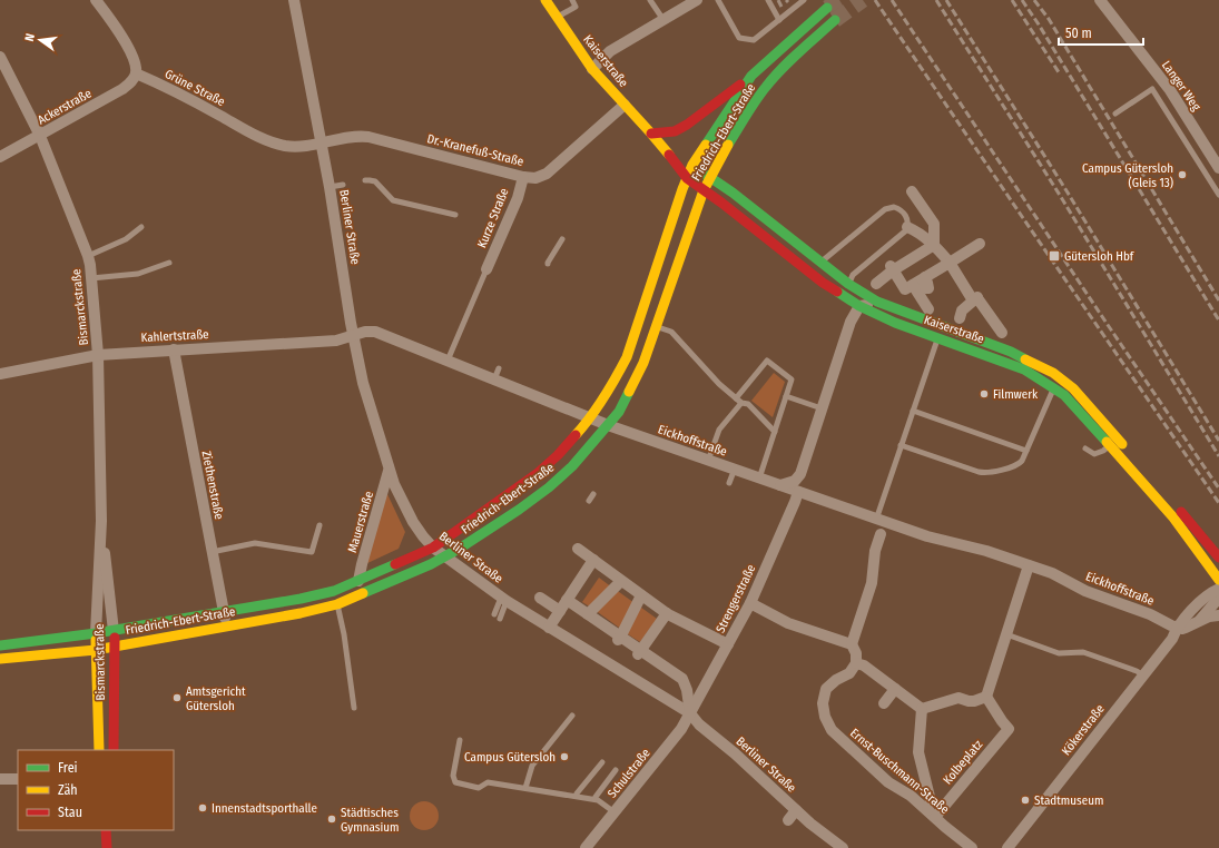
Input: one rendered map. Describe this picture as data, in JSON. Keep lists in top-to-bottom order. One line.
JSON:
{"streets":{"main road":["Kaiserstraße","Friedrich-Ebert-Straße","Bismarckstraße"],"street":["Langer Weg","Grüne Straße","Ackerstraße","Dr.-Kranefuß-Straße","Kurze Straße","Berliner Straße","Kahlertstraße","Eickhoffstraße","Ziethenstraße","Mauerstraße","Strengerstraße","Kökerstraße","Kolbeplatz","Ernst-Buschmann-Straße","Schulstraße"]},"crossings":[["Kaiserstraße","Friedrich-Ebert-Straße"],["Kaiserstraße","Dr.-Kranefuß-Straße"],["Grüne Straße","Ackerstraße"],["Grüne Straße","Dr.-Kranefuß-Straße"],["Grüne Straße","Berliner Straße"],["Ackerstraße","Bismarckstraße"],["Friedrich-Ebert-Straße","Berliner Straße"],["Friedrich-Ebert-Straße","Bismarckstraße"],["Friedrich-Ebert-Straße","Eickhoffstraße"],["Friedrich-Ebert-Straße","Ziethenstraße"],["Friedrich-Ebert-Straße","Mauerstraße"],["Dr.-Kranefuß-Straße","Kurze Straße"],["Dr.-Kranefuß-Straße","Berliner Straße"],["Berliner Straße","Kahlertstraße"],["Berliner Straße","Eickhoffstraße"],["Berliner Straße","Mauerstraße"],["Berliner Straße","Strengerstraße"],["Berliner Straße","Schulstraße"],["Bismarckstraße","Kahlertstraße"],["Kahlertstraße","Eickhoffstraße"],["Kahlertstraße","Ziethenstraße"],["Eickhoffstraße","Strengerstraße"],["Eickhoffstraße","Kökerstraße"],["Strengerstraße","Schulstraße"],["Kolbeplatz","Ernst-Buschmann-Straße"]],"places":{"other":["Campus Gütersloh (Gleis 13)","Filmwerk","Amtsgericht Gütersloh","Campus Gütersloh","Stadtmuseum","Innenstadtsporthalle","Städtisches Gymnasium"],"transit":["Gütersloh Hbf"]},"legend":["Frei","Zäh","Stau"],"scale_bar":"50 m","north":"left"}
